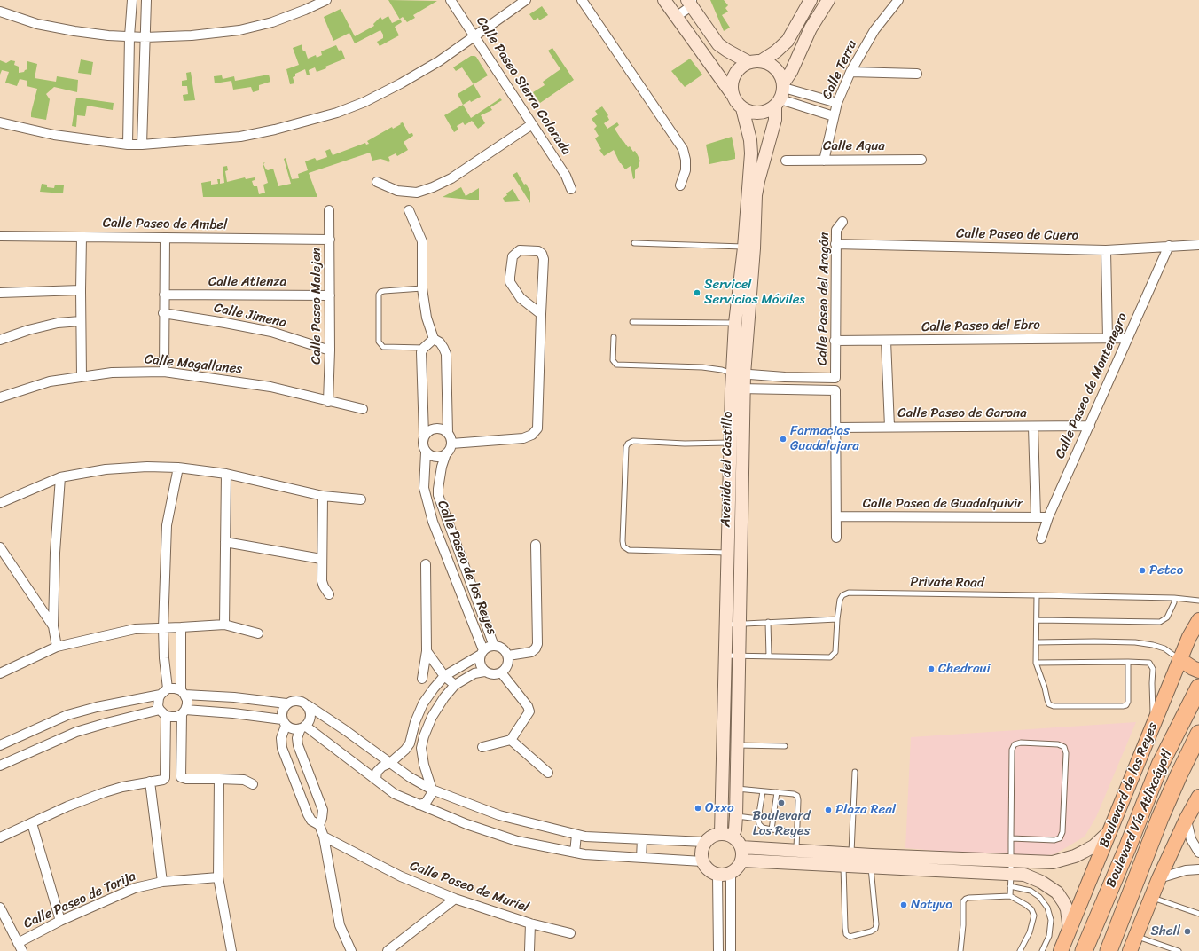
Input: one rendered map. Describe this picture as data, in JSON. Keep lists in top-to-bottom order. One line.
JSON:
{"streets":{"highway":["Boulevard Vía Atlixcáyotl"],"main road":["Avenida del Castillo","Boulevard de los Reyes"],"street":["Calle Terra","Calle Paseo Sierra Colorada","Calle Aqua","Calle Paseo de Ambel","Calle Paseo de Cuero","Calle Atienza","Calle Paseo del Aragón","Calle Paseo Malejen","Calle Jimena","Calle Paseo del Ebro","Calle Magallanes","Calle Paseo de Montenegro","Calle Paseo de Garona","Calle Paseo de Guadalquivir","Calle Paseo de los Reyes","Calle Paseo de Muriel","Calle Paseo de Torija"],"lane":["Private Road"]},"crossings":[["Calle Terra","Calle Aqua"],["Calle Paseo de Ambel","Calle Paseo Malejen"],["Calle Paseo de Cuero","Calle Paseo del Aragón"],["Calle Paseo de Cuero","Calle Paseo de Montenegro"],["Calle Atienza","Calle Paseo Malejen"],["Calle Paseo del Aragón","Calle Paseo del Ebro"],["Calle Paseo Malejen","Calle Jimena"],["Calle Paseo Malejen","Calle Magallanes"],["Calle Paseo del Ebro","Calle Paseo de Montenegro"],["Calle Paseo de Montenegro","Calle Paseo de Garona"],["Calle Paseo de Montenegro","Calle Paseo de Guadalquivir"],["Avenida del Castillo","Private Road"]],"places":["Servicel Servicios Móviles","Farmacias Guadalajara","Petco","Chedraui","Boulevard Los Reyes","Oxxo","Plaza Real","Natyvo","Shell"]}
